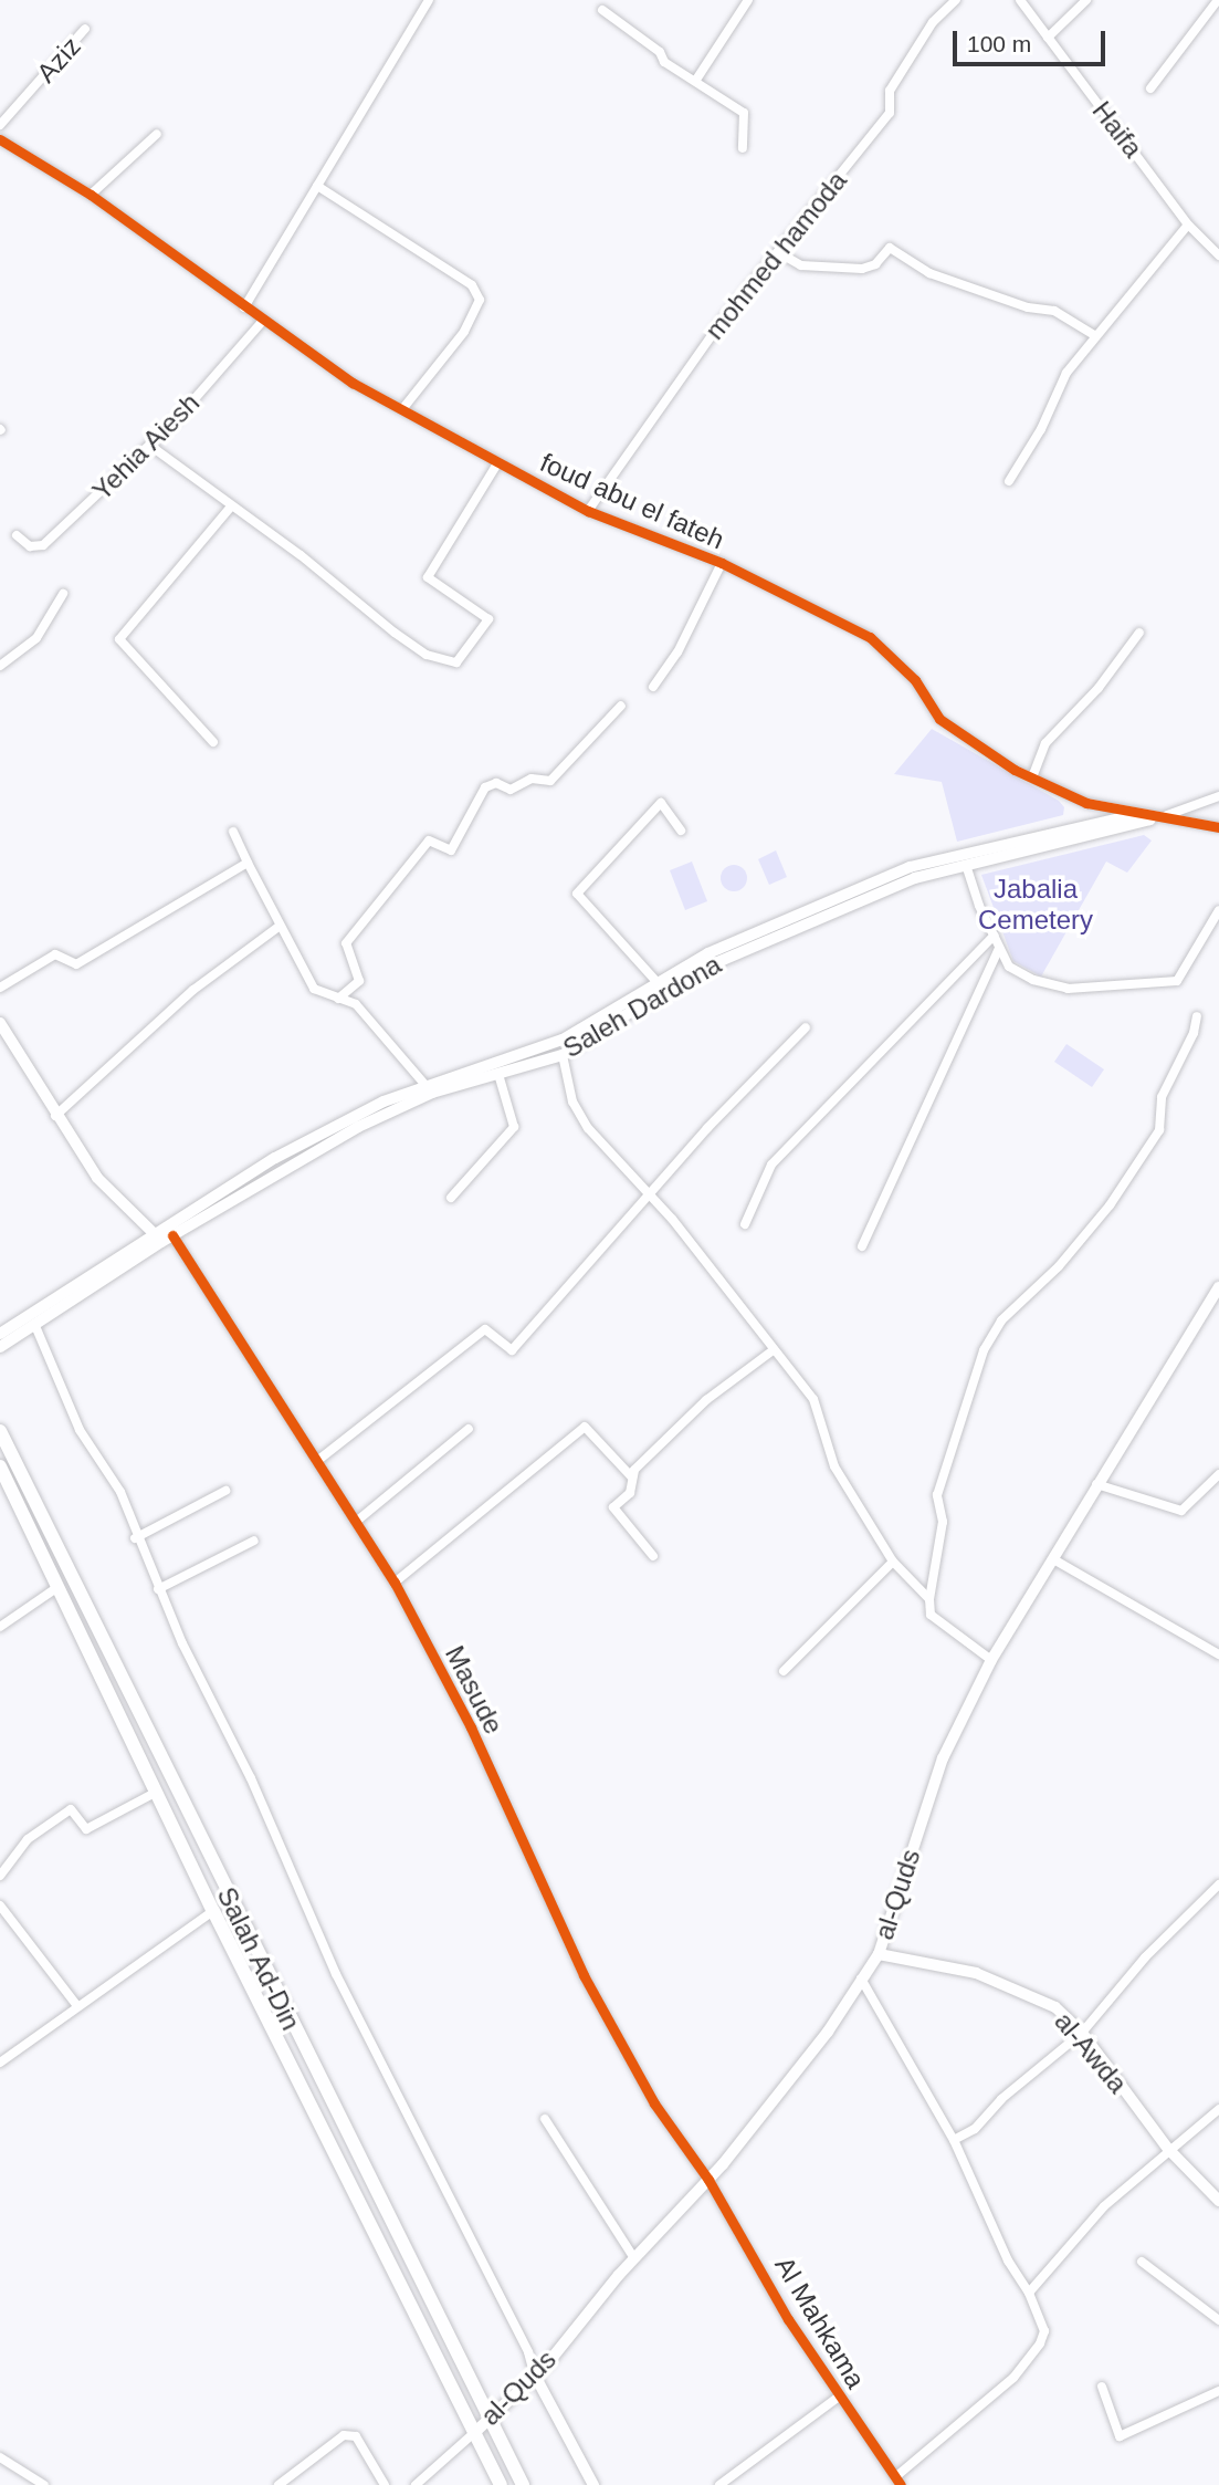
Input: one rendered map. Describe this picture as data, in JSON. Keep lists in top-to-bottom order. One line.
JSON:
{"streets":{"highway":["Salah Ad-Din"],"main road":["al-Quds","al-Awda"],"street":["Aziz","Haifa","mohmed hamoda","Yehia Aiesh","foud abu el fateh","Saleh Dardona","Masude","Al Mahkama"]},"crossings":[["mohmed hamoda","foud abu el fateh"],["Yehia Aiesh","foud abu el fateh"],["foud abu el fateh","Saleh Dardona"],["Saleh Dardona","Masude"],["Masude","al-Quds"],["Masude","Al Mahkama"],["al-Quds","Salah Ad-Din"],["al-Quds","al-Awda"],["al-Quds","Al Mahkama"]],"parks":["Jabalia Cemetery"],"scale_bar":"100 m"}
